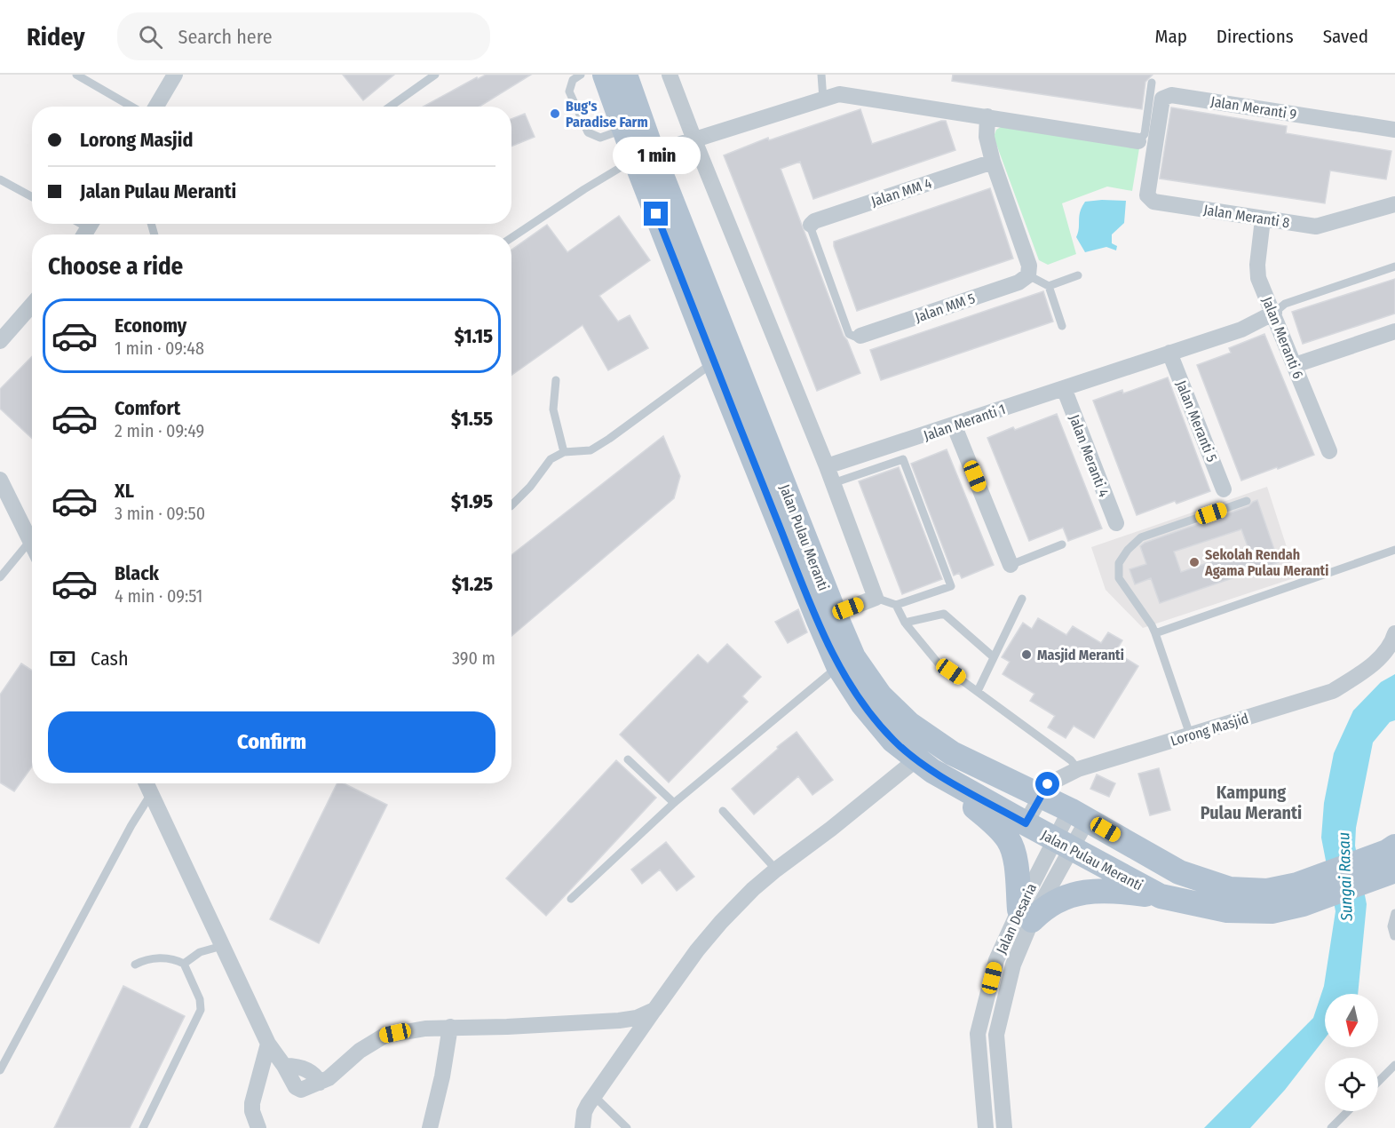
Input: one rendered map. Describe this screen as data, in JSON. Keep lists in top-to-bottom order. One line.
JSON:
{"streets":{"main road":["Jalan Pulau Meranti"],"street":["Jalan Meranti 9","Jalan MM 4","Jalan Meranti 8","Jalan MM 5","Jalan Meranti 6","Jalan Meranti 5","Jalan Meranti 1","Jalan Meranti 4","Lorong Masjid","Jalan Desaria"]},"crossings":[["Jalan Meranti 9","Jalan Meranti 8"],["Jalan Meranti 8","Jalan Meranti 6"],["Jalan Meranti 6","Jalan Meranti 1"],["Jalan Meranti 5","Jalan Meranti 1"],["Jalan Meranti 1","Jalan Meranti 4"],["Jalan Pulau Meranti","Lorong Masjid"],["Jalan Pulau Meranti","Jalan Desaria"]],"districts":["Kampung Pulau Meranti"],"water":["Sungai Rasau"],"places":["Bug's Paradise Farm","Sekolah Rendah Agama Pulau Meranti","Masjid Meranti"],"north":"bottom","page":{"header":"Ridey","search":"Search here","nav":["Map","Directions","Saved"],"banner":["Lorong Masjid","Jalan Pulau Meranti"],"bubble":"1 min","heading":"Choose a ride","list":[{"name":"Economy","note":"1 min · 09:48","value":"$1.15"},{"name":"Comfort","note":"2 min · 09:49","value":"$1.55"},{"name":"XL","note":"3 min · 09:50","value":"$1.95"},{"name":"Black","note":"4 min · 09:51","value":"$1.25"}],"pay":["Cash","390 m"],"buttons":"Confirm"}}
